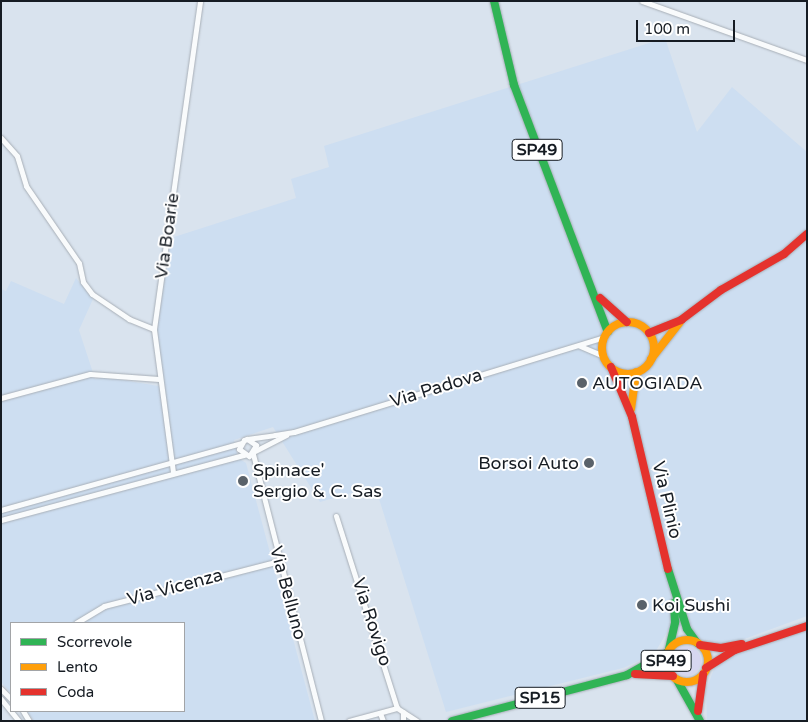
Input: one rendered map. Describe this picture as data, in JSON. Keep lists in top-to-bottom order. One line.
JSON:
{"streets":{"main road":["SP49","Via Plinio","SP15"],"street":["Via Boarie","Via Padova","Via Vicenza","Via Belluno","Via Rovigo"]},"crossings":[["SP49","Via Padova"],["SP49","Via Plinio"],["SP49","SP15"],["Via Padova","Via Plinio"],["Via Vicenza","Via Belluno"]],"places":["AUTOGIADA","Borsoi Auto","Spinace' Sergio & C. Sas","Koi Sushi"],"legend":["Scorrevole","Lento","Coda"],"scale_bar":"100 m"}
